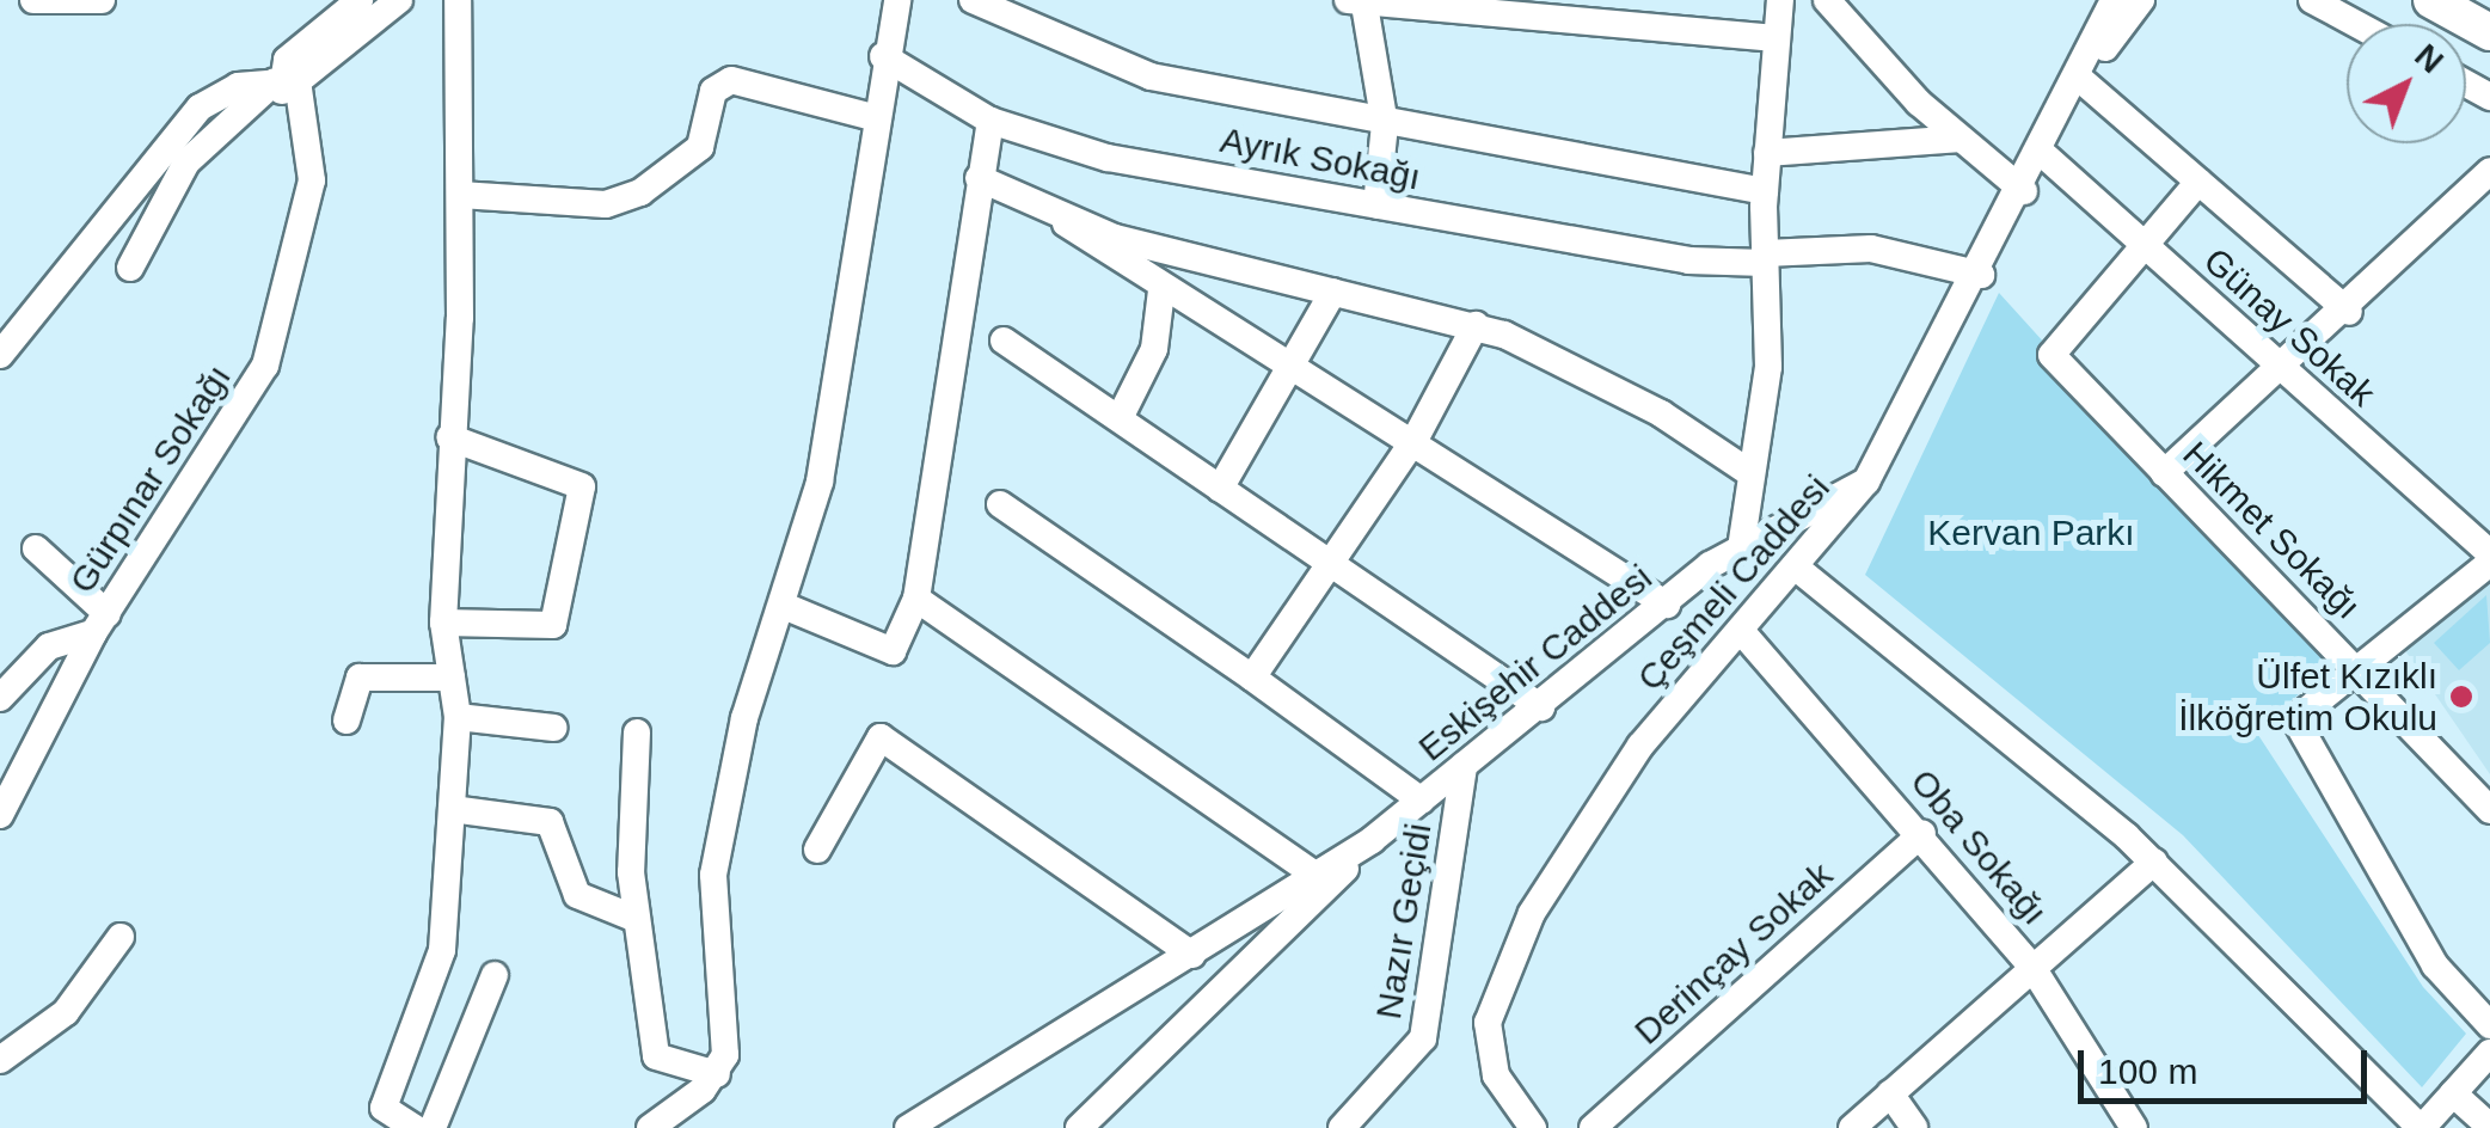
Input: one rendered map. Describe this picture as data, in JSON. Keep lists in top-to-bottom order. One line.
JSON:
{"streets":{"street":["Ayrık Sokağı","Günay Sokak","Gürpınar Sokağı","Hikmet Sokağı","Çeşmeli Caddesi","Eskişehir Caddesi","Oba Sokağı","Nazır Geçidi","Derinçay Sokak"]},"crossings":[["Ayrık Sokağı","Çeşmeli Caddesi"],["Günay Sokak","Hikmet Sokağı"],["Günay Sokak","Çeşmeli Caddesi"],["Çeşmeli Caddesi","Eskişehir Caddesi"],["Çeşmeli Caddesi","Oba Sokağı"],["Eskişehir Caddesi","Nazır Geçidi"],["Oba Sokağı","Derinçay Sokak"]],"parks":["Kervan Parkı"],"places":["Ülfet Kızıklı İlköğretim Okulu"],"scale_bar":"100 m","north":"top right"}
